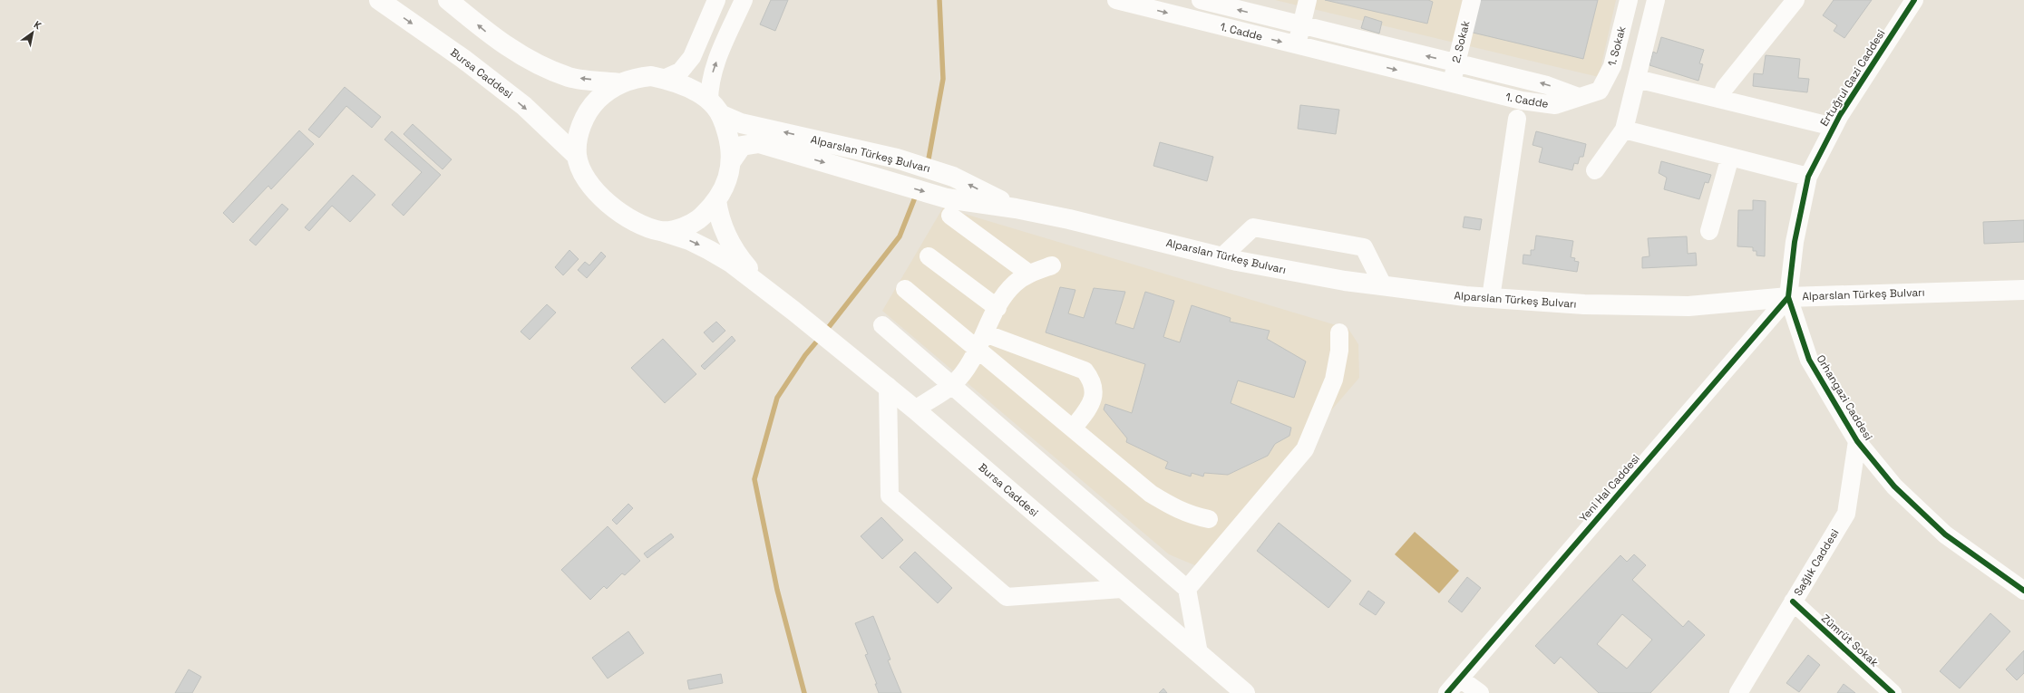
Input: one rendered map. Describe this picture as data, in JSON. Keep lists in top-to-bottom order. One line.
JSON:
{"streets":{"main road":["Bursa Caddesi","Alparslan Türkeş Bulvarı"],"street":["1. Cadde","2. Sokak","1. Sokak","Ertuğrul Gazi Caddesi","Orhangazi Caddesi","Yeni Hal Caddesi","Sağlık Caddesi","Zümrüt Sokak"]},"crossings":[["1. Cadde","2. Sokak"],["1. Cadde","1. Sokak"],["Bursa Caddesi","Alparslan Türkeş Bulvarı"],["Ertuğrul Gazi Caddesi","Alparslan Türkeş Bulvarı"],["Ertuğrul Gazi Caddesi","Orhangazi Caddesi"],["Ertuğrul Gazi Caddesi","Yeni Hal Caddesi"],["Alparslan Türkeş Bulvarı","Orhangazi Caddesi"],["Alparslan Türkeş Bulvarı","Yeni Hal Caddesi"],["Orhangazi Caddesi","Yeni Hal Caddesi"],["Orhangazi Caddesi","Sağlık Caddesi"],["Sağlık Caddesi","Zümrüt Sokak"]],"north":"top right"}
